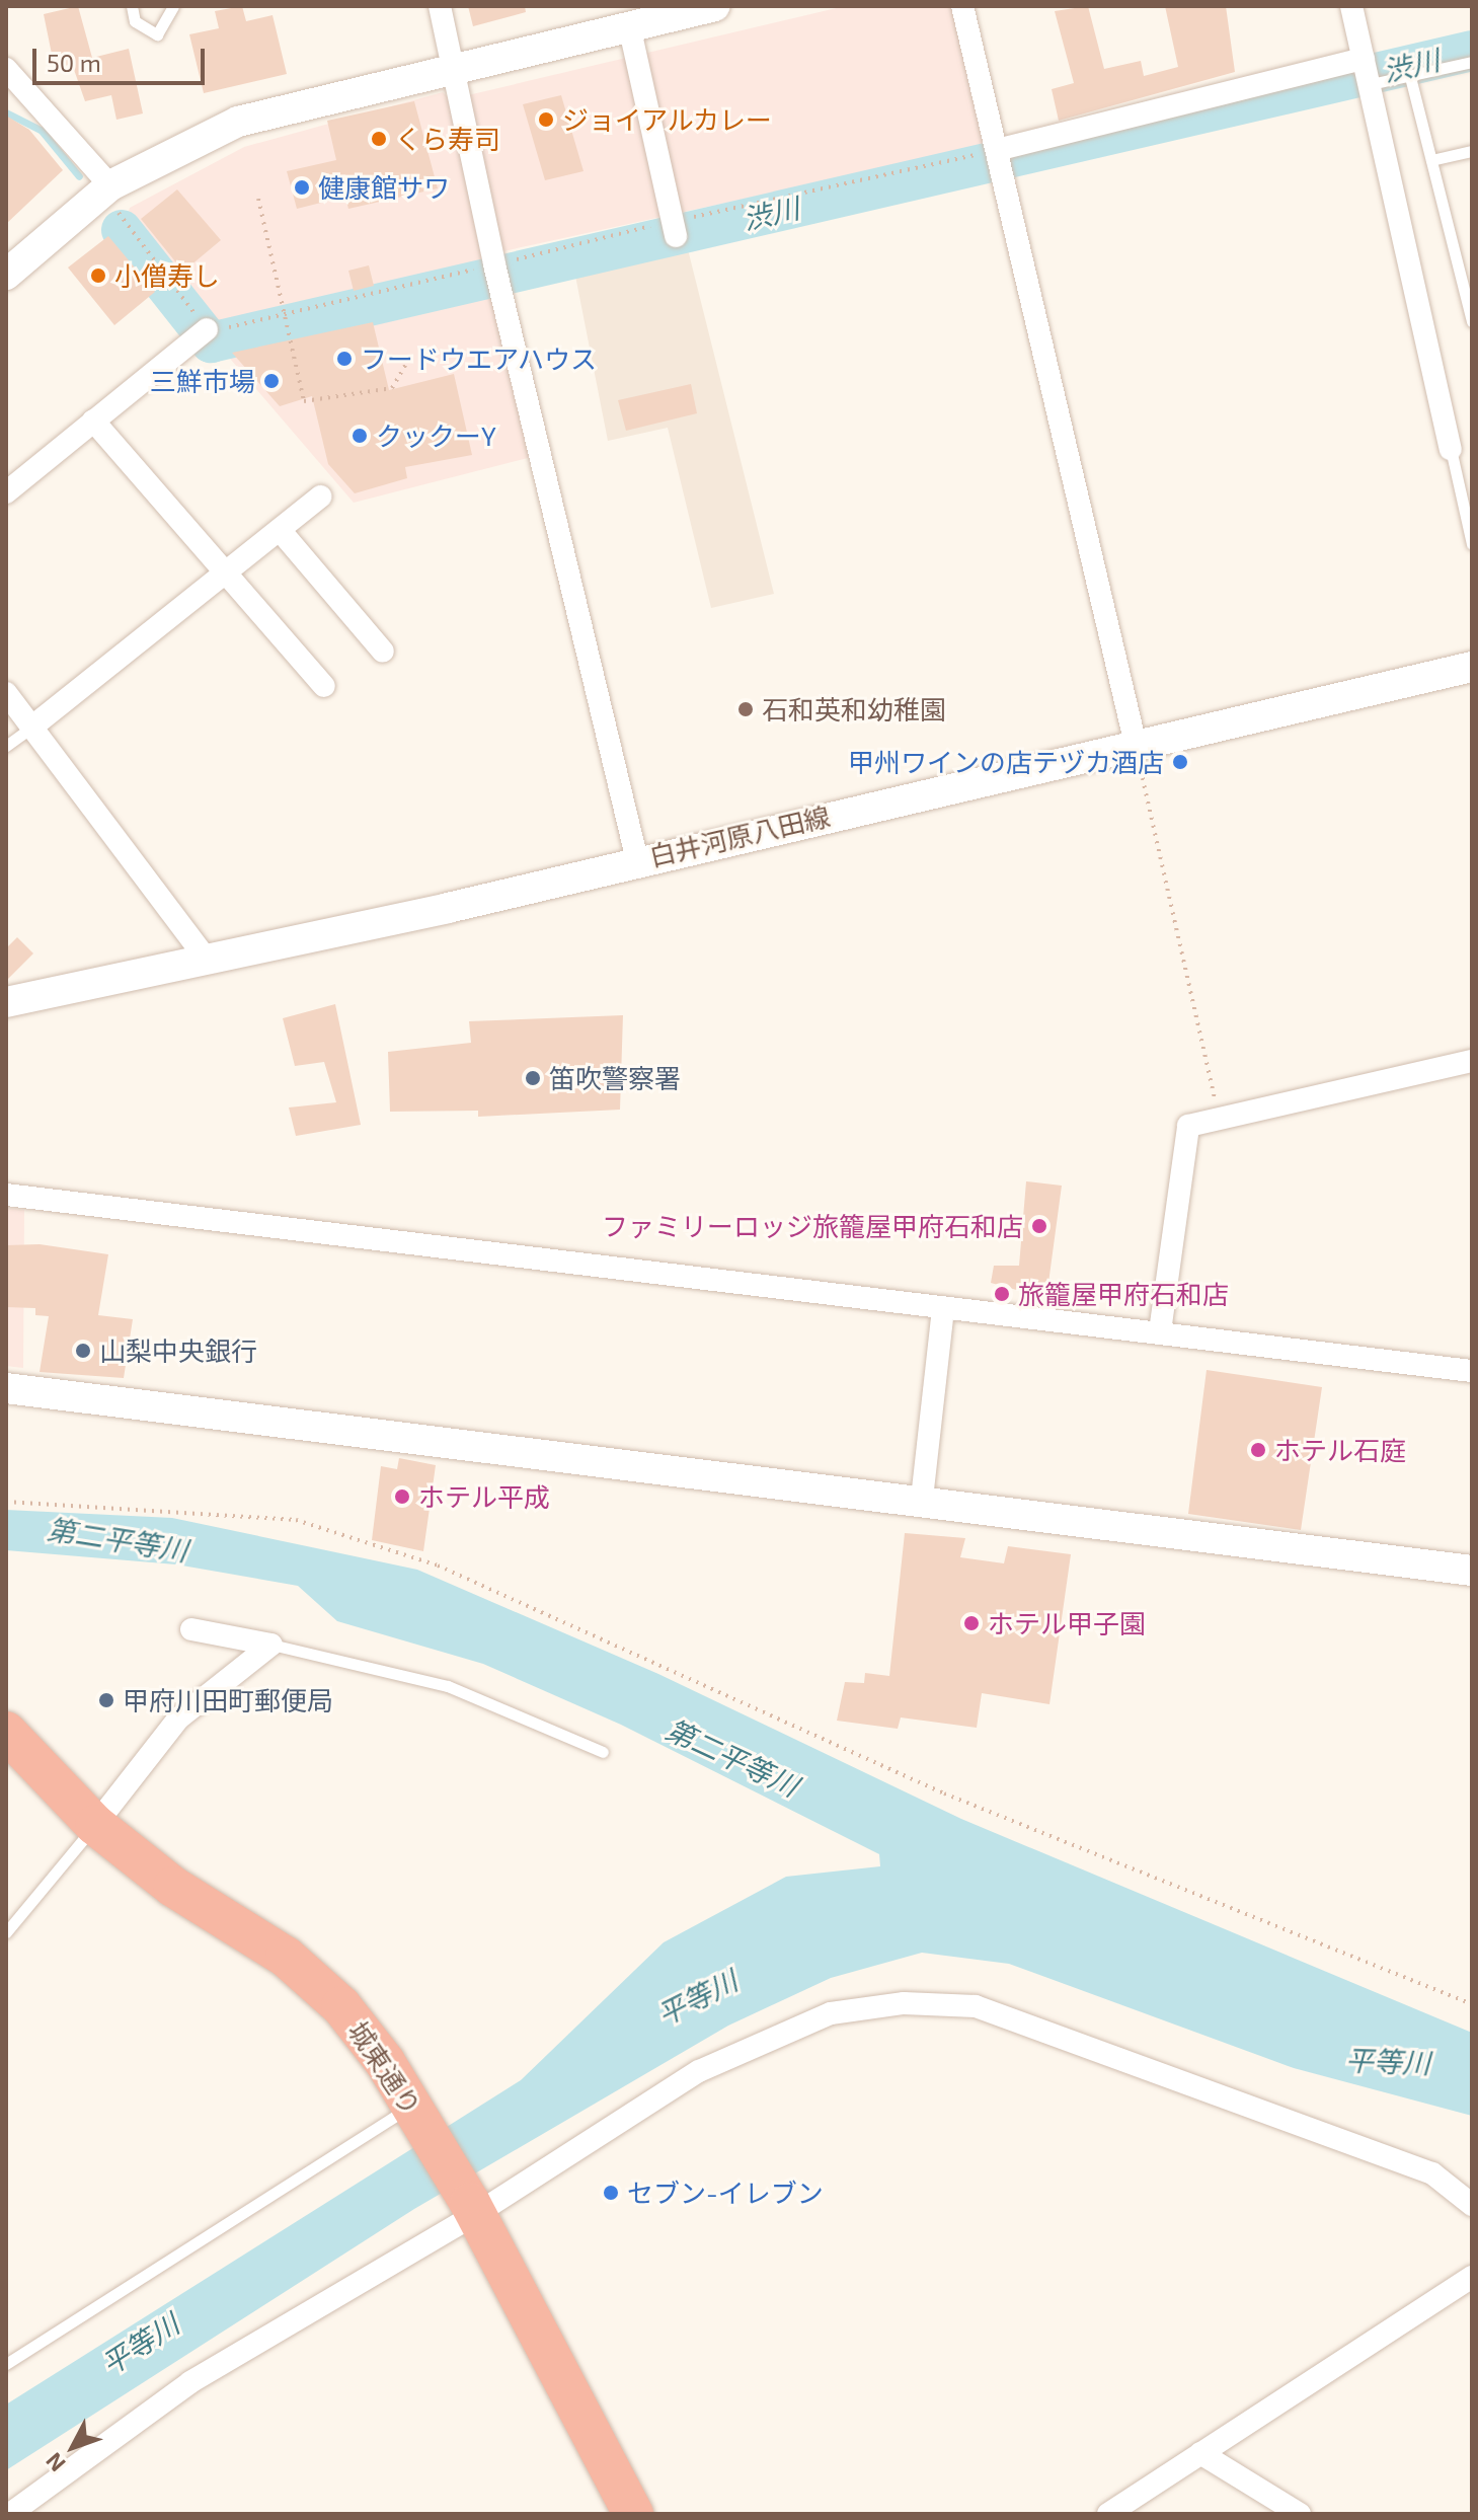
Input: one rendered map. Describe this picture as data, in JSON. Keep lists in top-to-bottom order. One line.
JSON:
{"streets":{"highway":["城東通り"],"street":["白井河原八田線"]},"water":["渋川","第二平等川","平等川"],"places":["ジョイアルカレー","くら寿司","健康館サワ","小僧寿し","フードウエアハウス","三鮮市場","クックーY","石和英和幼稚園","甲州ワインの店テヅカ酒店","笛吹警察署","ファミリーロッジ旅籠屋甲府石和店","旅籠屋甲府石和店","山梨中央銀行","ホテル石庭","ホテル平成","ホテル甲子園","甲府川田町郵便局","セブン-イレブン"],"scale_bar":"50 m","north":"bottom left"}
